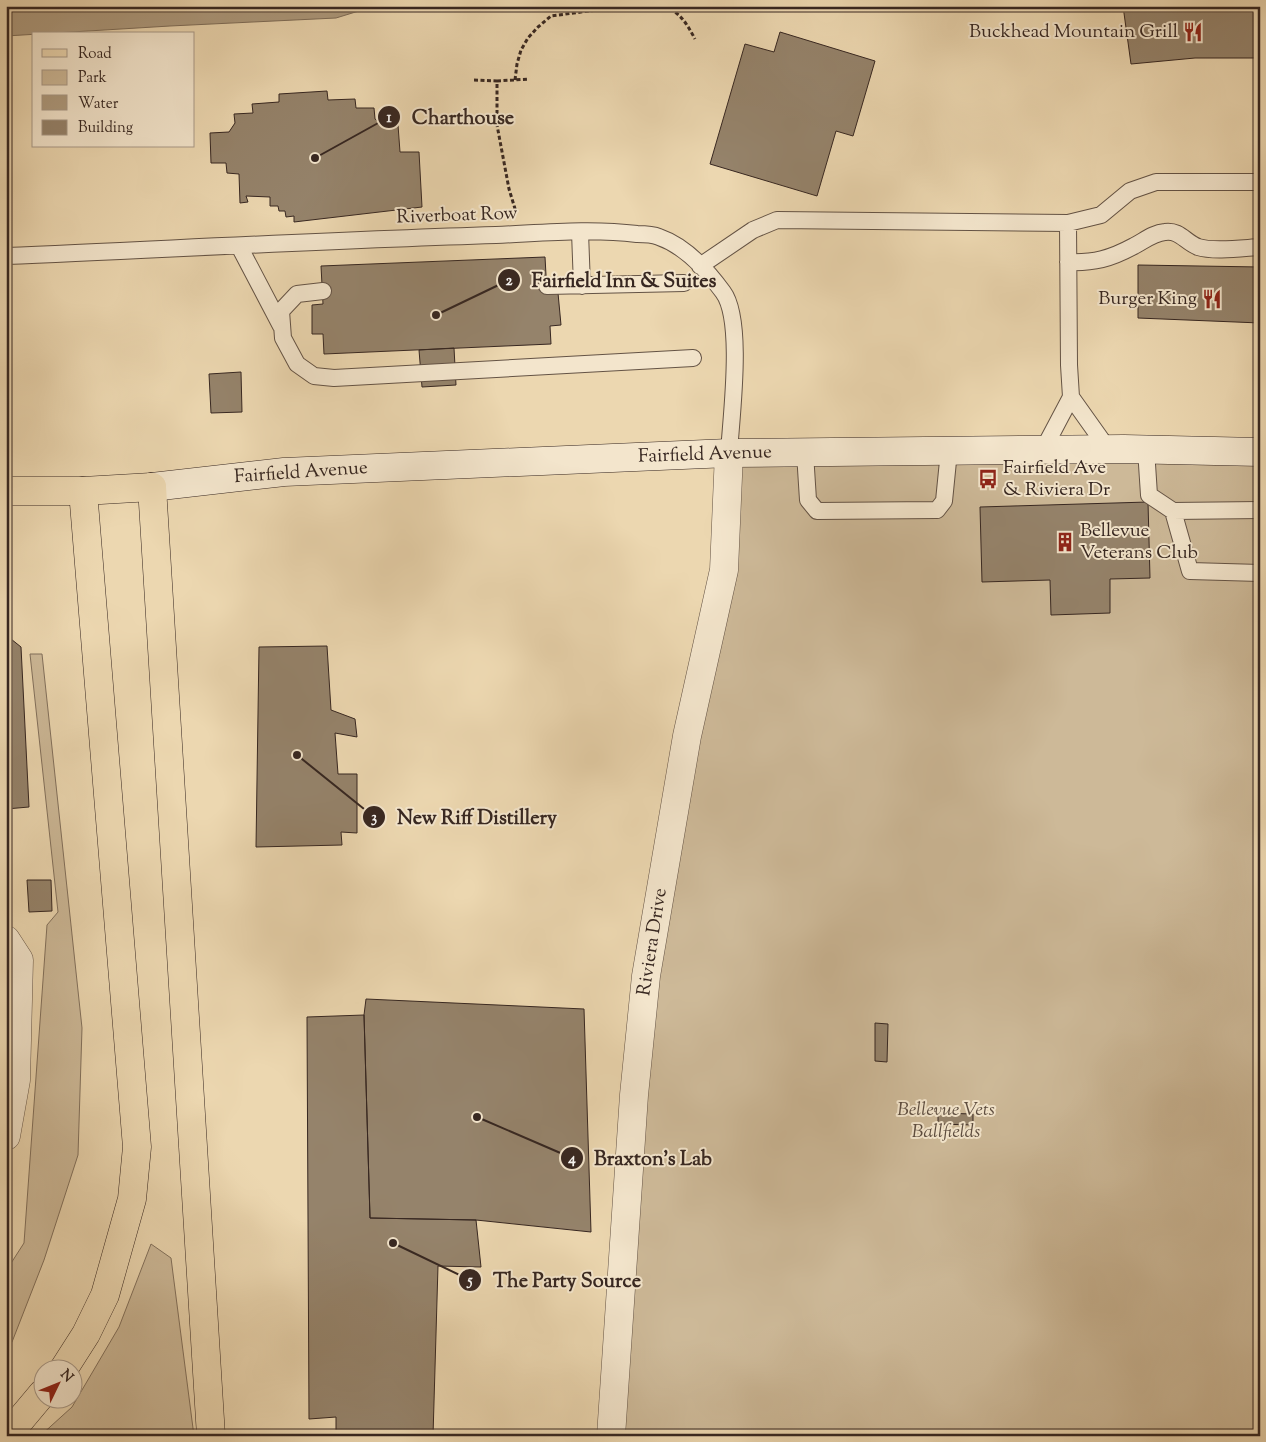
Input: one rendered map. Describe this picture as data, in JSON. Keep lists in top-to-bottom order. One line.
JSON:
{"streets":{"street":["Fairfield Avenue","Riviera Drive"],"lane":["Riverboat Row"]},"crossings":[["Riverboat Row","Fairfield Avenue"],["Riverboat Row","Riviera Drive"],["Fairfield Avenue","Riviera Drive"]],"parks":["Bellevue Vets Ballfields"],"places":{"restaurant":["Buckhead Mountain Grill","Burger King"],"other":["Charthouse","Fairfield Inn & Suites","New Riff Distillery","Braxton's Lab","The Party Source"],"bus stop":["Fairfield Ave & Riviera Dr"],"building":["Bellevue Veterans Club"]},"legend":["Road","Park","Water","Building"],"north":"top right"}
